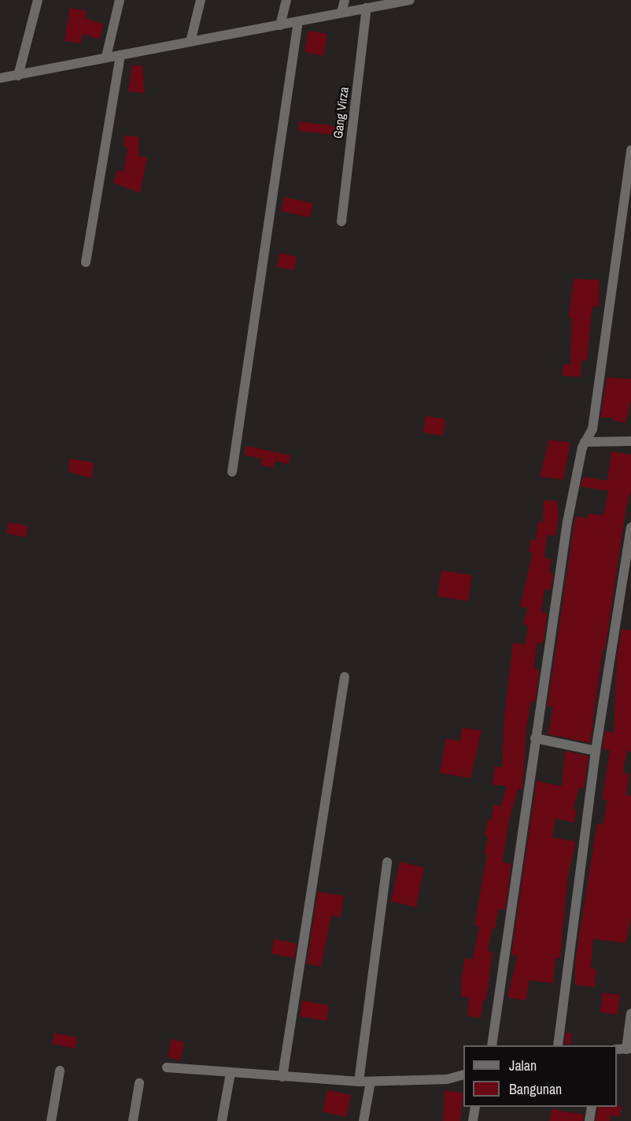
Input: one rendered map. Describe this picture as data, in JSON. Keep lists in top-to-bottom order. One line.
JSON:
{"streets":{"street":["Gang Virza"]},"legend":["Jalan","Bangunan"]}
